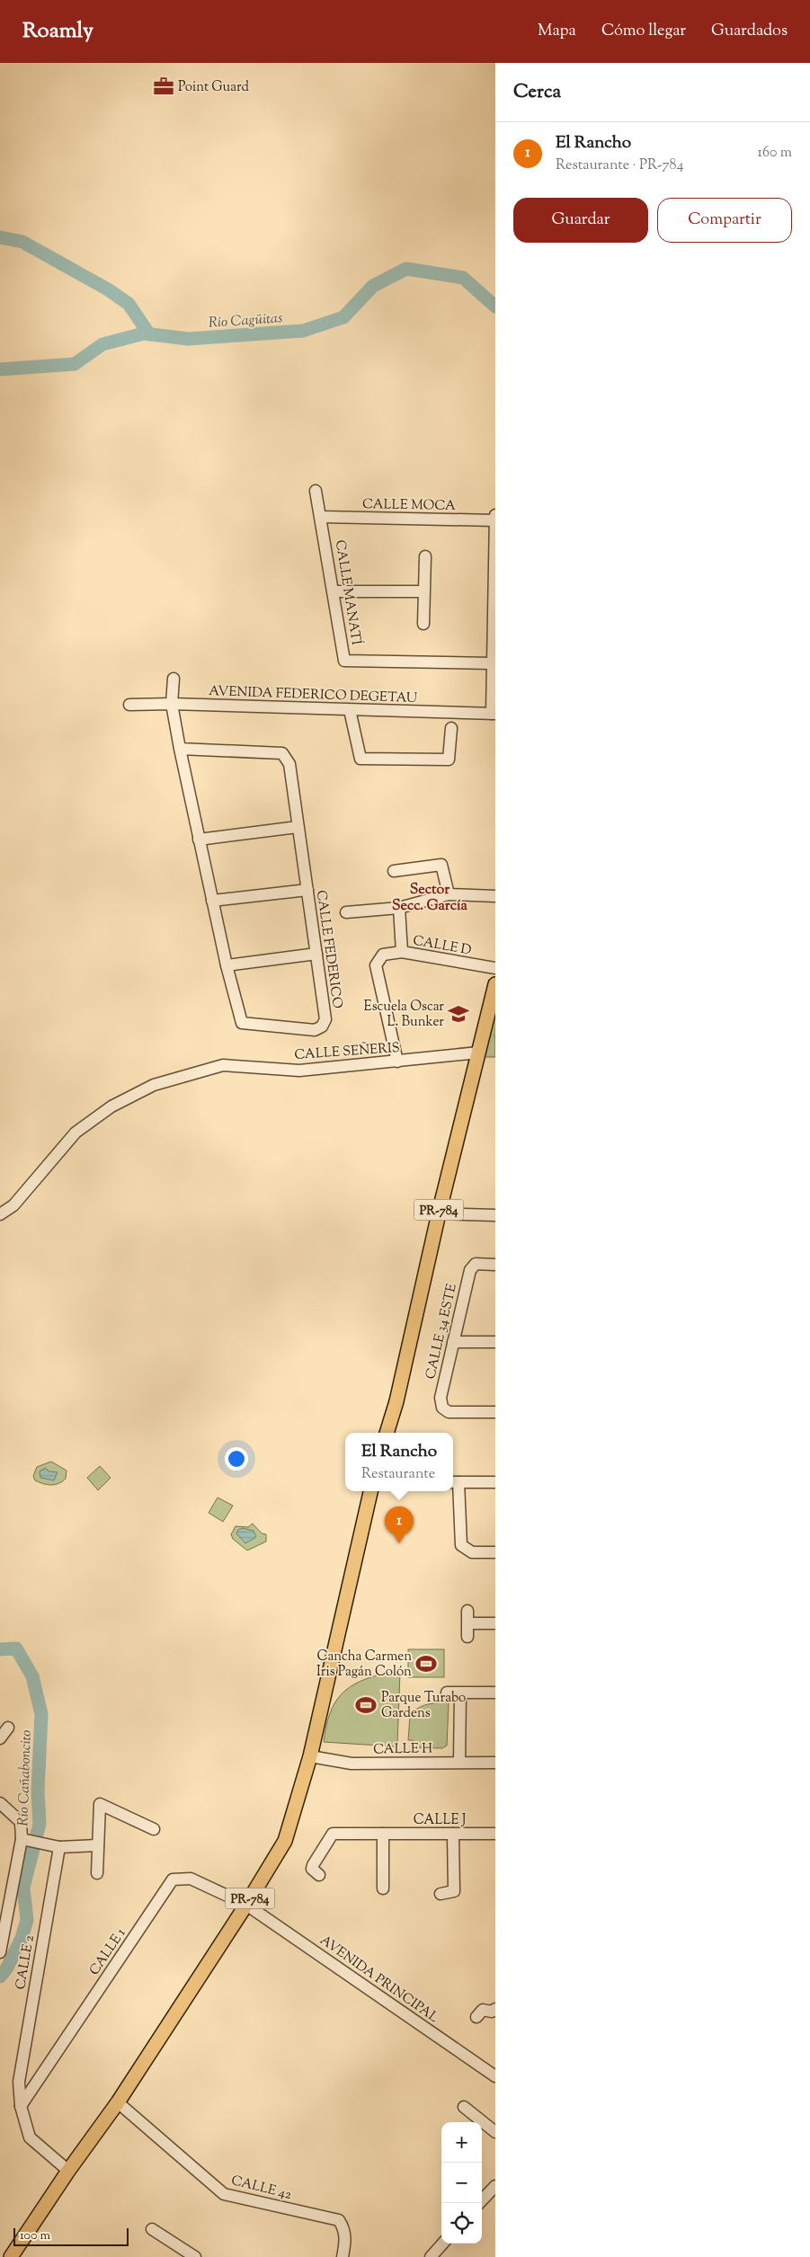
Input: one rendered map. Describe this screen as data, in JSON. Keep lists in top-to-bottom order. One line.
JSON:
{"streets":{"main road":["PR-784"],"street":["CALLE MOCA","CALLE MANATÍ","AVENIDA FEDERICO DEGETAU","CALLE D","CALLE FEDERICO","CALLE SEÑERIS","CALLE 34 ESTE","CALLE H","CALLE J","CALLE 1","CALLE 2","AVENIDA PRINCIPAL","CALLE 42"]},"crossings":[["CALLE MOCA","CALLE MANATÍ"],["AVENIDA FEDERICO DEGETAU","CALLE FEDERICO"],["CALLE D","CALLE SEÑERIS"],["CALLE SEÑERIS","PR-784"],["PR-784","CALLE H"],["PR-784","CALLE 1"],["PR-784","CALLE 2"],["PR-784","AVENIDA PRINCIPAL"],["PR-784","CALLE 42"],["CALLE 1","CALLE 2"],["CALLE 1","AVENIDA PRINCIPAL"]],"districts":["Sector Secc. García"],"water":["Río Cagüitas","Río Cañaboncito"],"places":{"office":["Point Guard"],"school or university":["Escuela Oscar L. Bunker"],"sports":["Cancha Carmen Iris Pagán Colón","Parque Turabo Gardens"]},"scale_bar":"100 m","page":{"header":"Roamly","nav":["Mapa","Cómo llegar","Guardados"],"heading":"Cerca","list":[{"mark":"1","name":"El Rancho","note":"Restaurante · PR-784","value":"160 m"}],"buttons":["Guardar","Compartir"],"popup":["El Rancho","Restaurante"],"pins":"1","map_buttons":["+","−"],"scale":"100 m"}}
